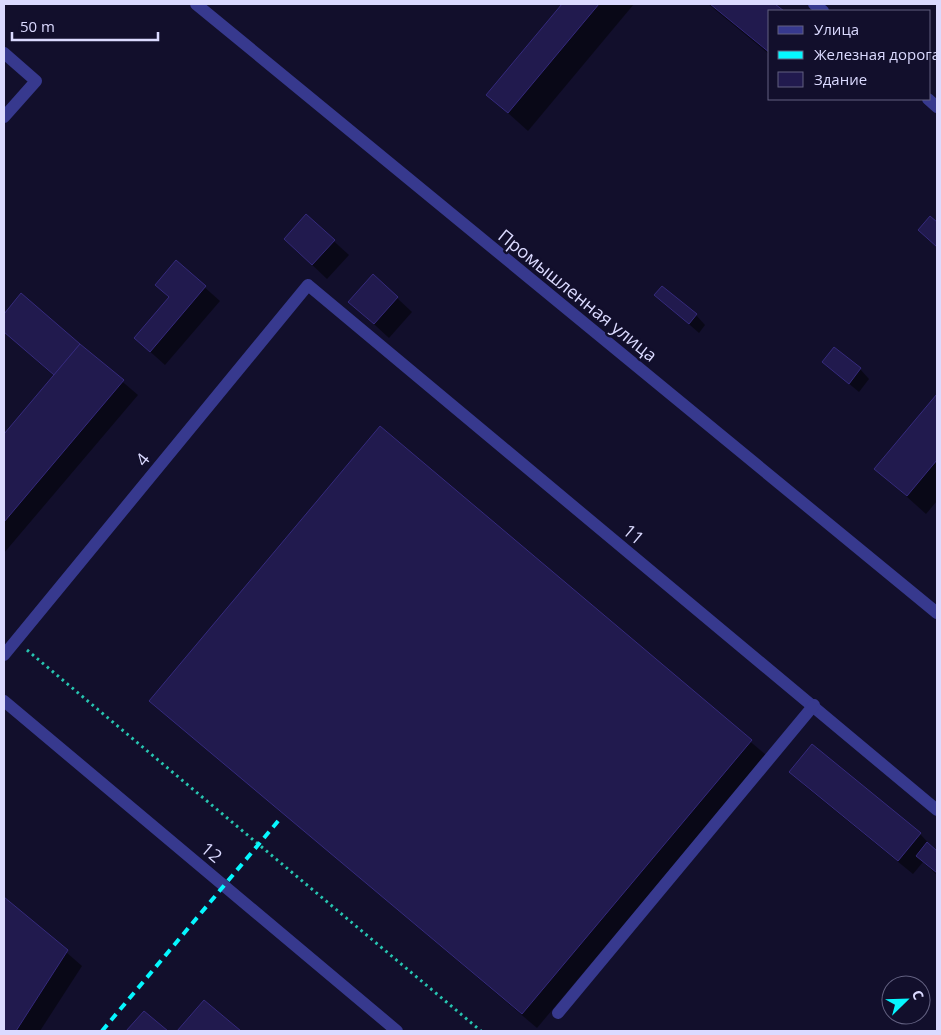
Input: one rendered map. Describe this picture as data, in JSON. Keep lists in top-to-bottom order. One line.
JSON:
{"streets":{"street":["Промышленная улица","4","11","12"]},"crossings":[["4","11"]],"legend":["Улица","Железная дорога","Здание"],"scale_bar":"50 m","north":"top right"}
